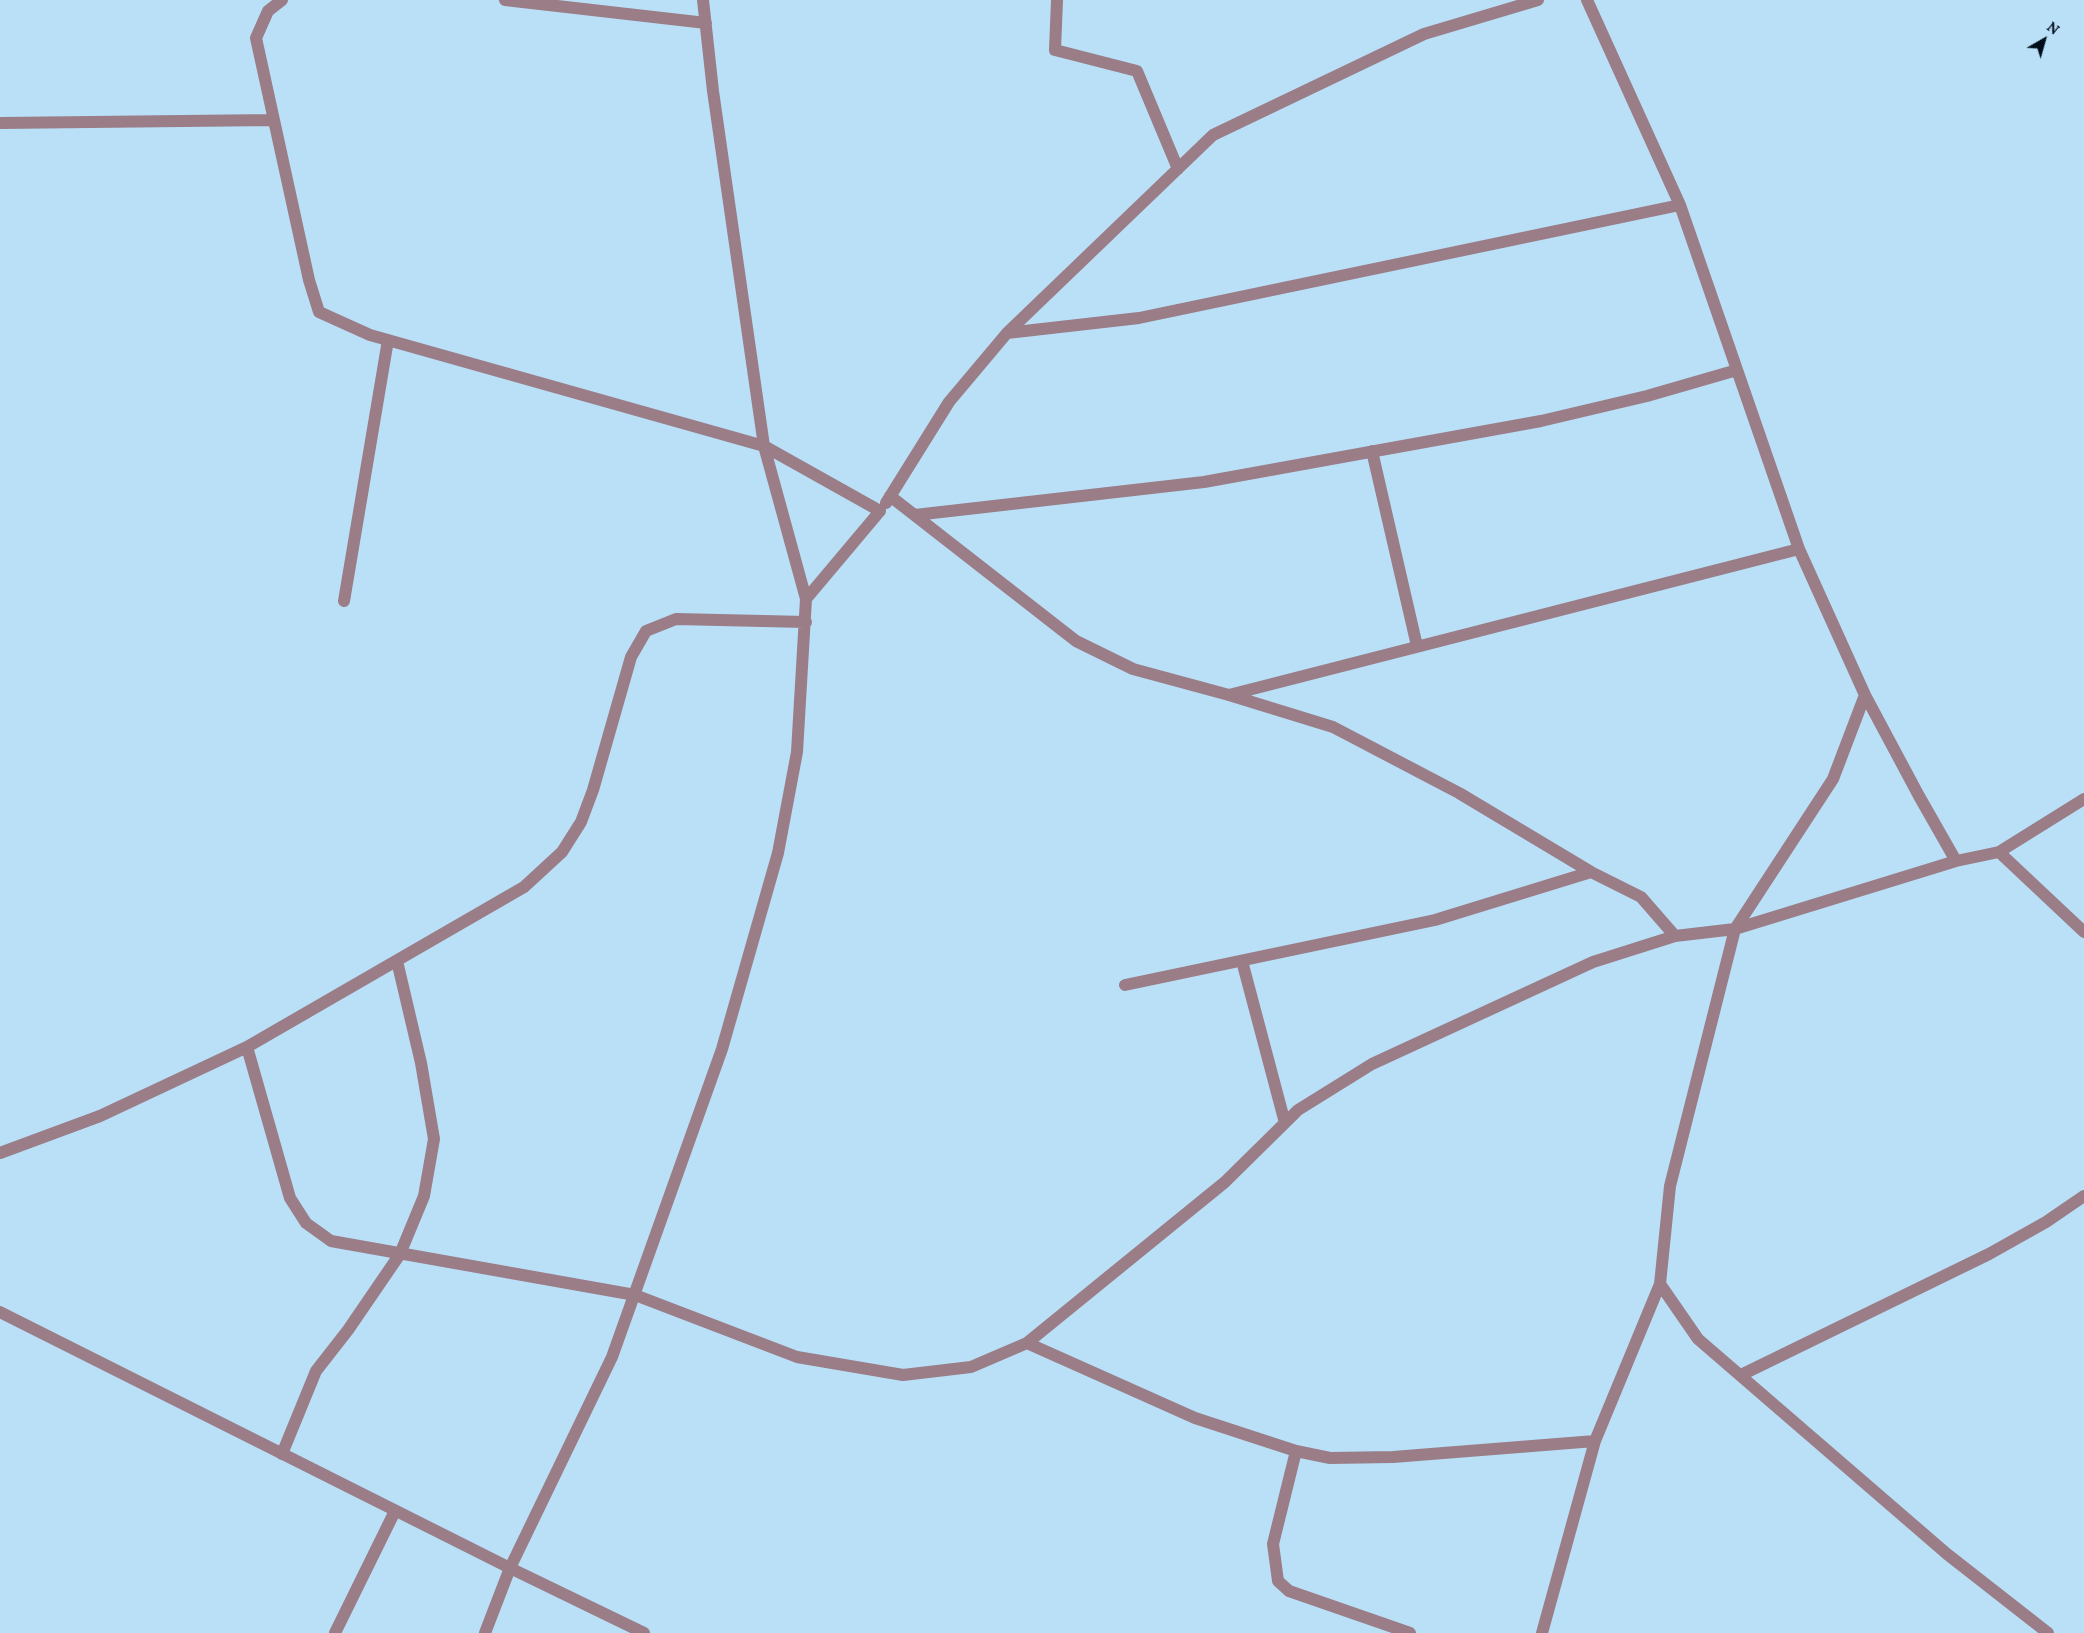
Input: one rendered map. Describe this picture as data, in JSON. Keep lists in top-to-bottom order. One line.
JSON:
{"north":"top right"}
